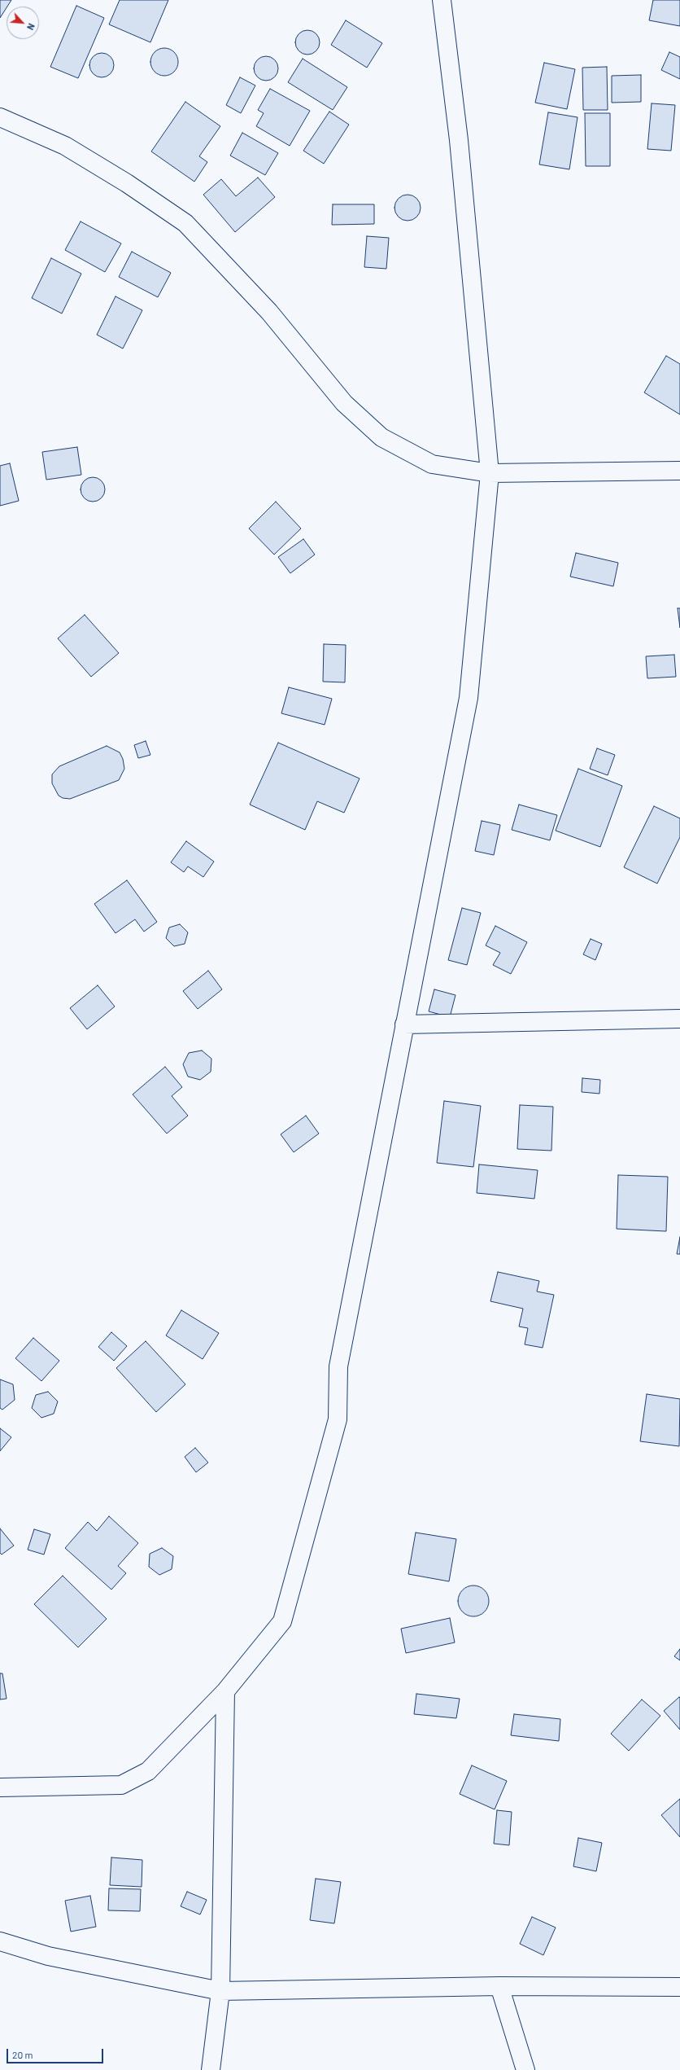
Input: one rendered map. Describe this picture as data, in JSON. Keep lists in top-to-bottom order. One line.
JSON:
{"scale_bar":"20 m","north":"bottom right"}
